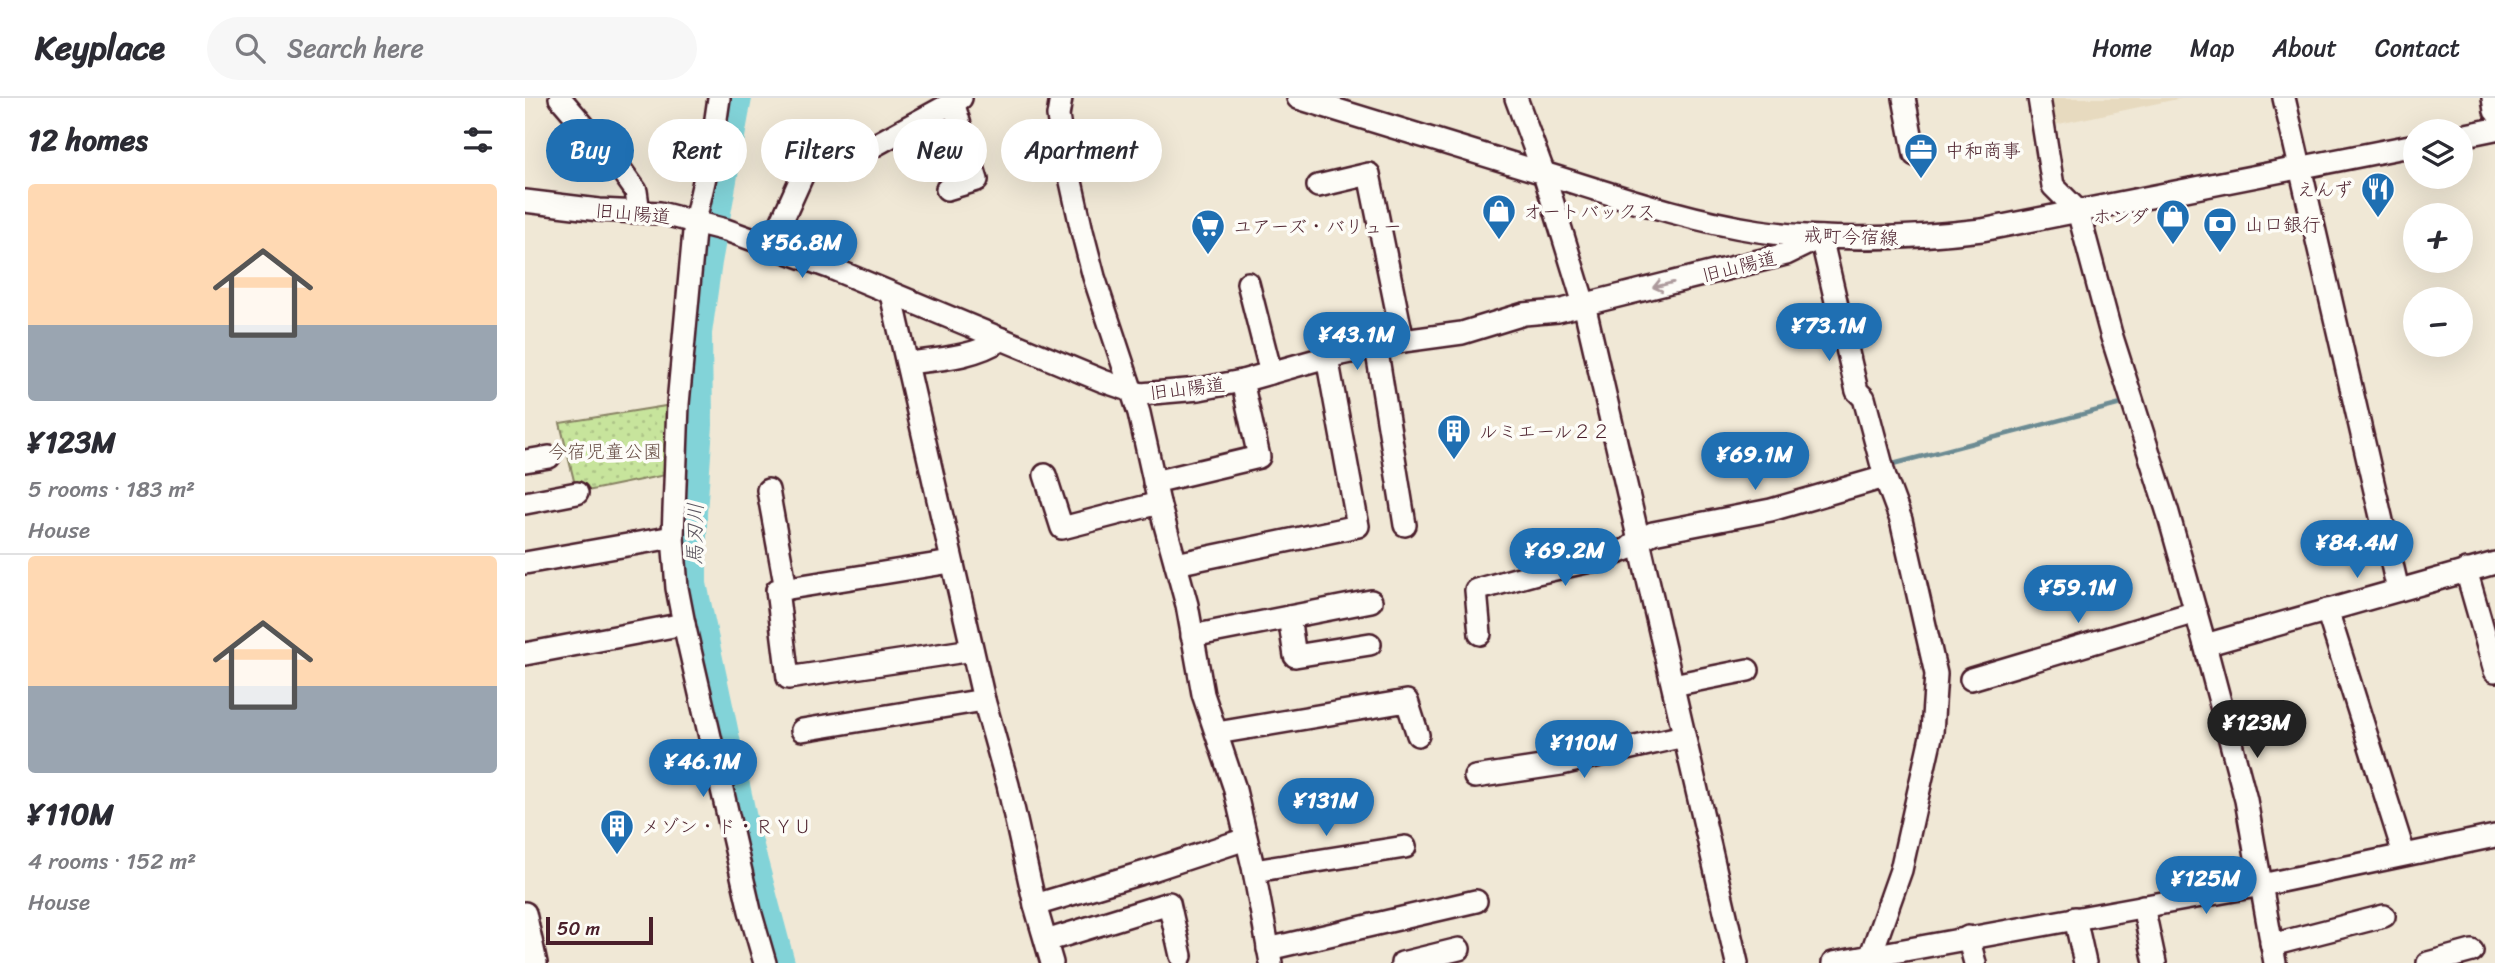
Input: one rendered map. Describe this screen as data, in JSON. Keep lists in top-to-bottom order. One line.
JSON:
{"streets":{"street":["旧山陽道","戒町今宿線"]},"crossings":[["旧山陽道","戒町今宿線"]],"water":["馬刃川"],"parks":["今宿児童公園"],"places":{"office":["中和商事"],"restaurant":["えんず"],"shop":["オートバックス","ホンダ"],"bank":["山口銀行"],"supermarket":["ユアーズ・バリュー"],"building":["ルミエール２２","メゾン・ド・ＲＹＵ"]},"scale_bar":"50 m","page":{"header":"Keyplace","search":"Search here","nav":["Home","Map","About","Contact"],"heading":"12 homes","map_buttons":["+","−"],"chip":["Buy","Rent","Filters","New","Apartment"],"list":[{"name":"¥123M","note":"5 rooms · 183 m² · House"},{"name":"¥110M","note":"4 rooms · 152 m² · House"}],"price":["¥56.8M","¥73.1M","¥43.1M","¥69.1M","¥84.4M","¥69.2M","¥59.1M","¥123M","¥110M","¥46.1M","¥131M","¥125M"],"scale":"50 m"}}
